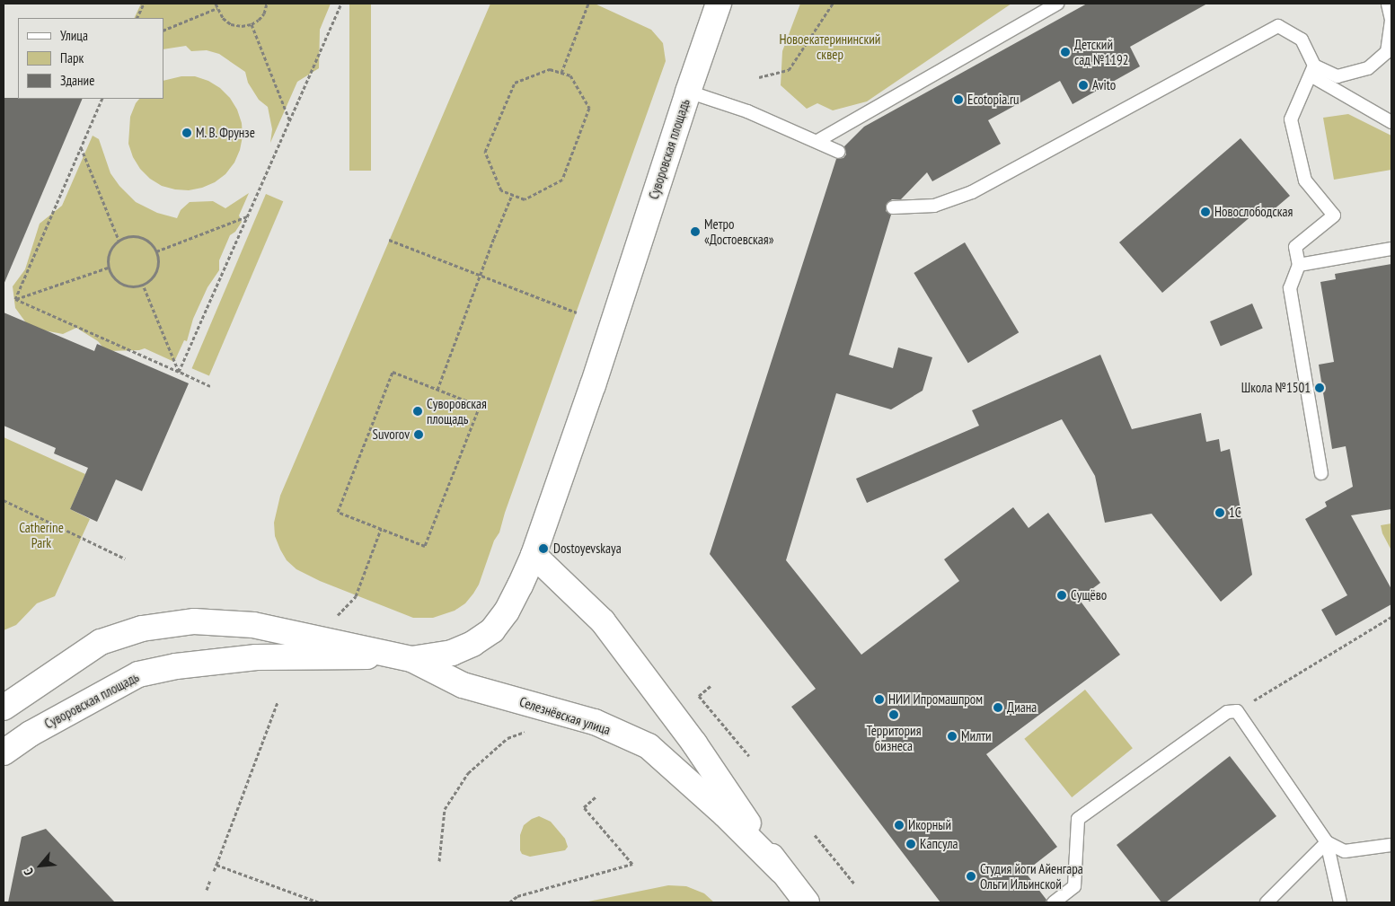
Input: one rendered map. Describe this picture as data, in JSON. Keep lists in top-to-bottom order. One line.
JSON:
{"streets":{"main road":["Суворовская площадь","Селезнёвская улица"]},"crossings":[["Суворовская площадь","Селезнёвская улица"]],"parks":["Новоекатерининский сквер","Catherine Park"],"places":["Детский сад №1192","Avito","Ecotopia.ru","М. В. Фрунзе","Новослободская","Метро «Достоевская»","Школа №1501","Суворовская площадь","Suvorov","1С","Dostoyevskaya","Сущёво","НИИ Ипромашпром","Диана","Территория бизнеса","Милти","Икорный","Капсула","Студия йоги Айенгара Ольги Ильинской"],"legend":["Улица","Парк","Здание"],"north":"bottom left"}
